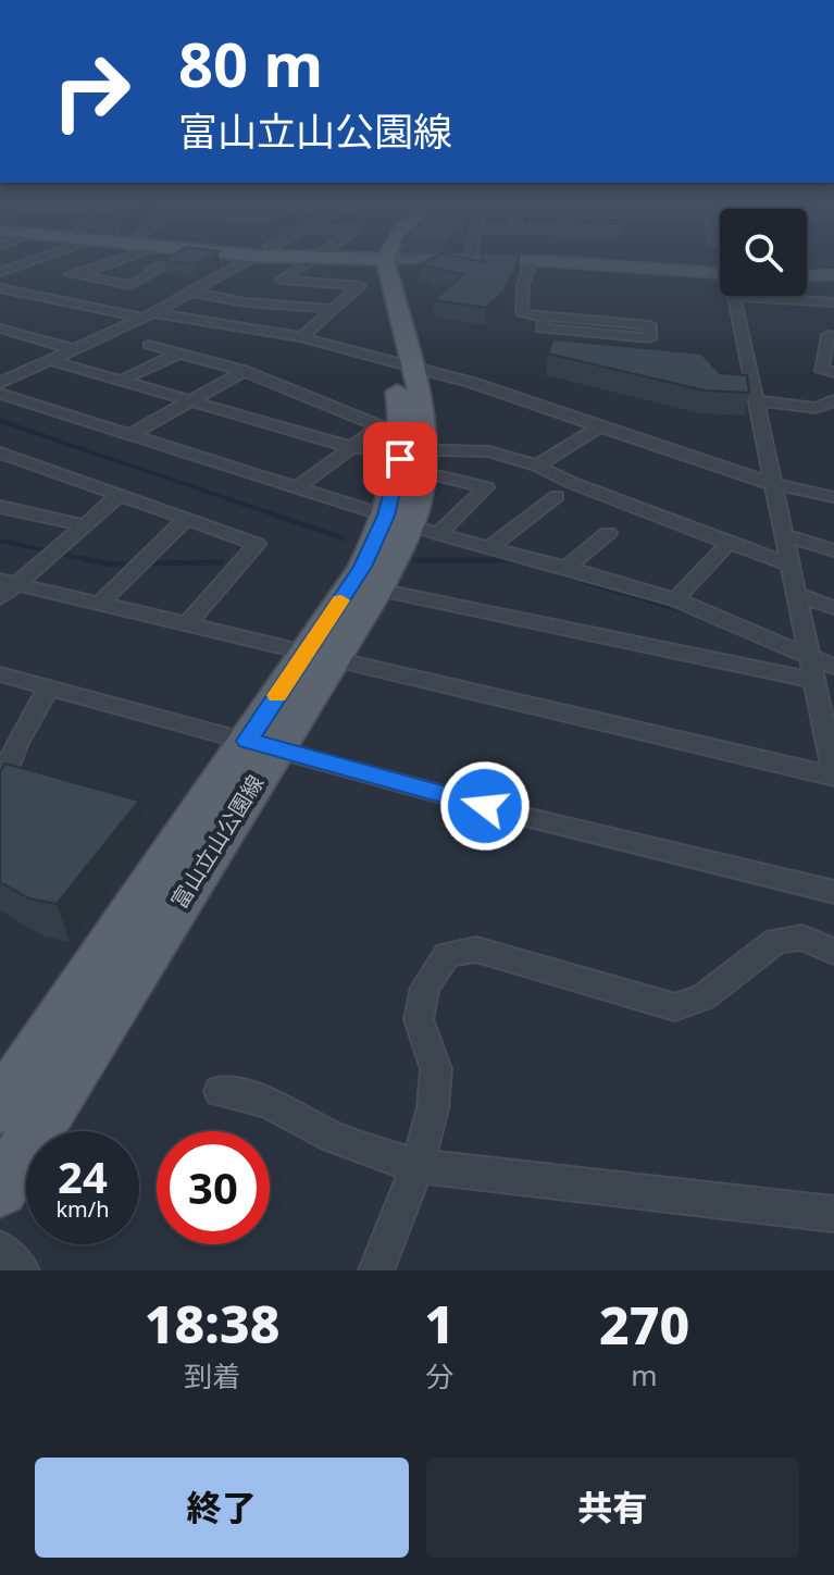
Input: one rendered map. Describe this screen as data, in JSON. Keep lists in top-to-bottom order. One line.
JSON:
{"streets":{"main road":["富山立山公園線"]},"page":{"turn":["80 m","富山立山公園線"],"speed":"24 km/h","limit":"30","eta":["18:38","到着","1","分","270","m"],"buttons":["終了","共有"]}}
